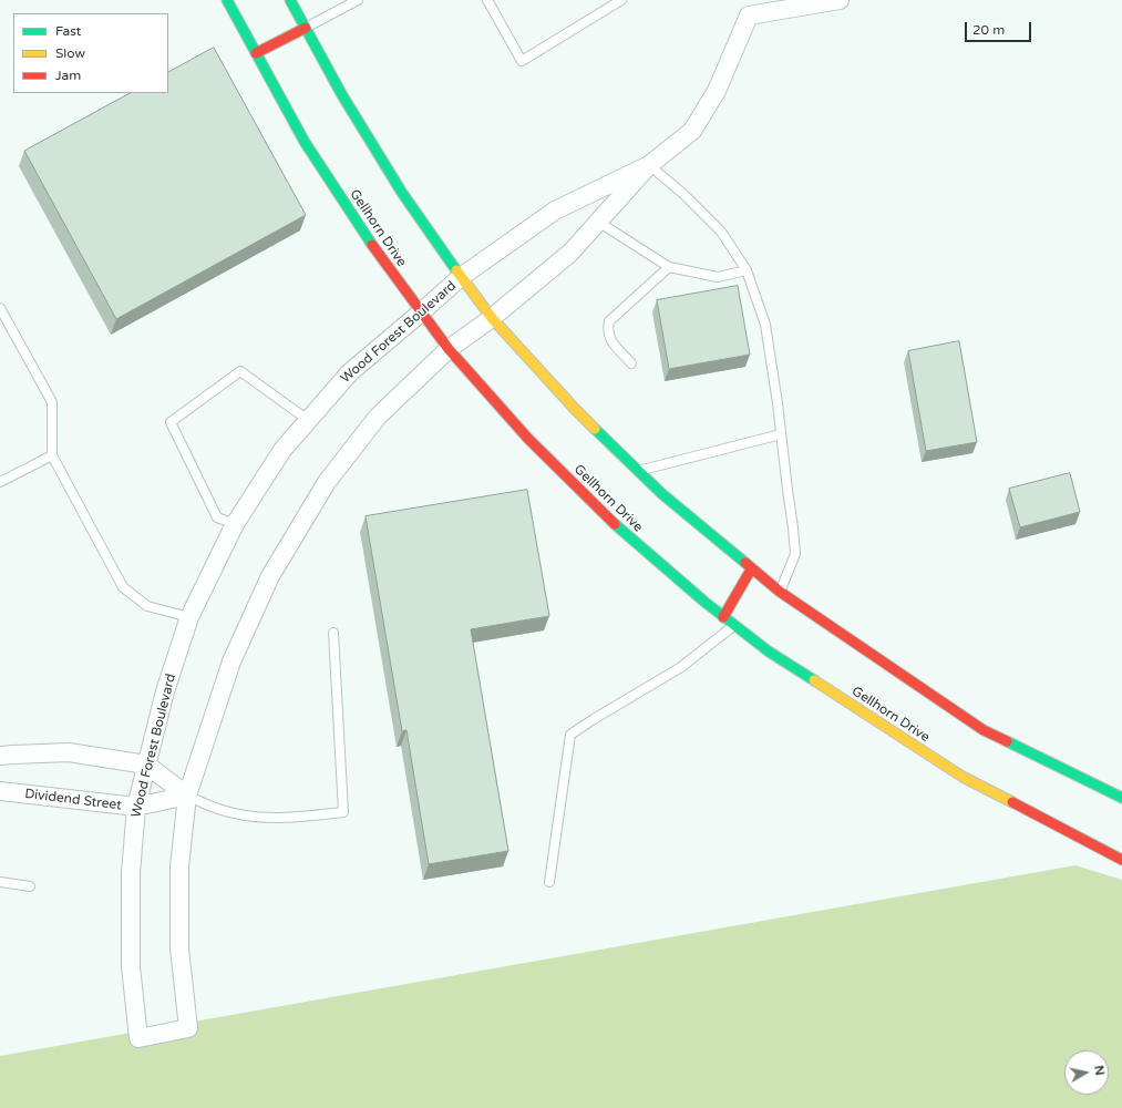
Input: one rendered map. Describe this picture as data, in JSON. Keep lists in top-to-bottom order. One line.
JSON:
{"streets":{"main road":["Gellhorn Drive"],"street":["Wood Forest Boulevard","Dividend Street"]},"crossings":[["Gellhorn Drive","Wood Forest Boulevard"],["Wood Forest Boulevard","Dividend Street"]],"legend":["Fast","Slow","Jam"],"scale_bar":"20 m","north":"right"}
